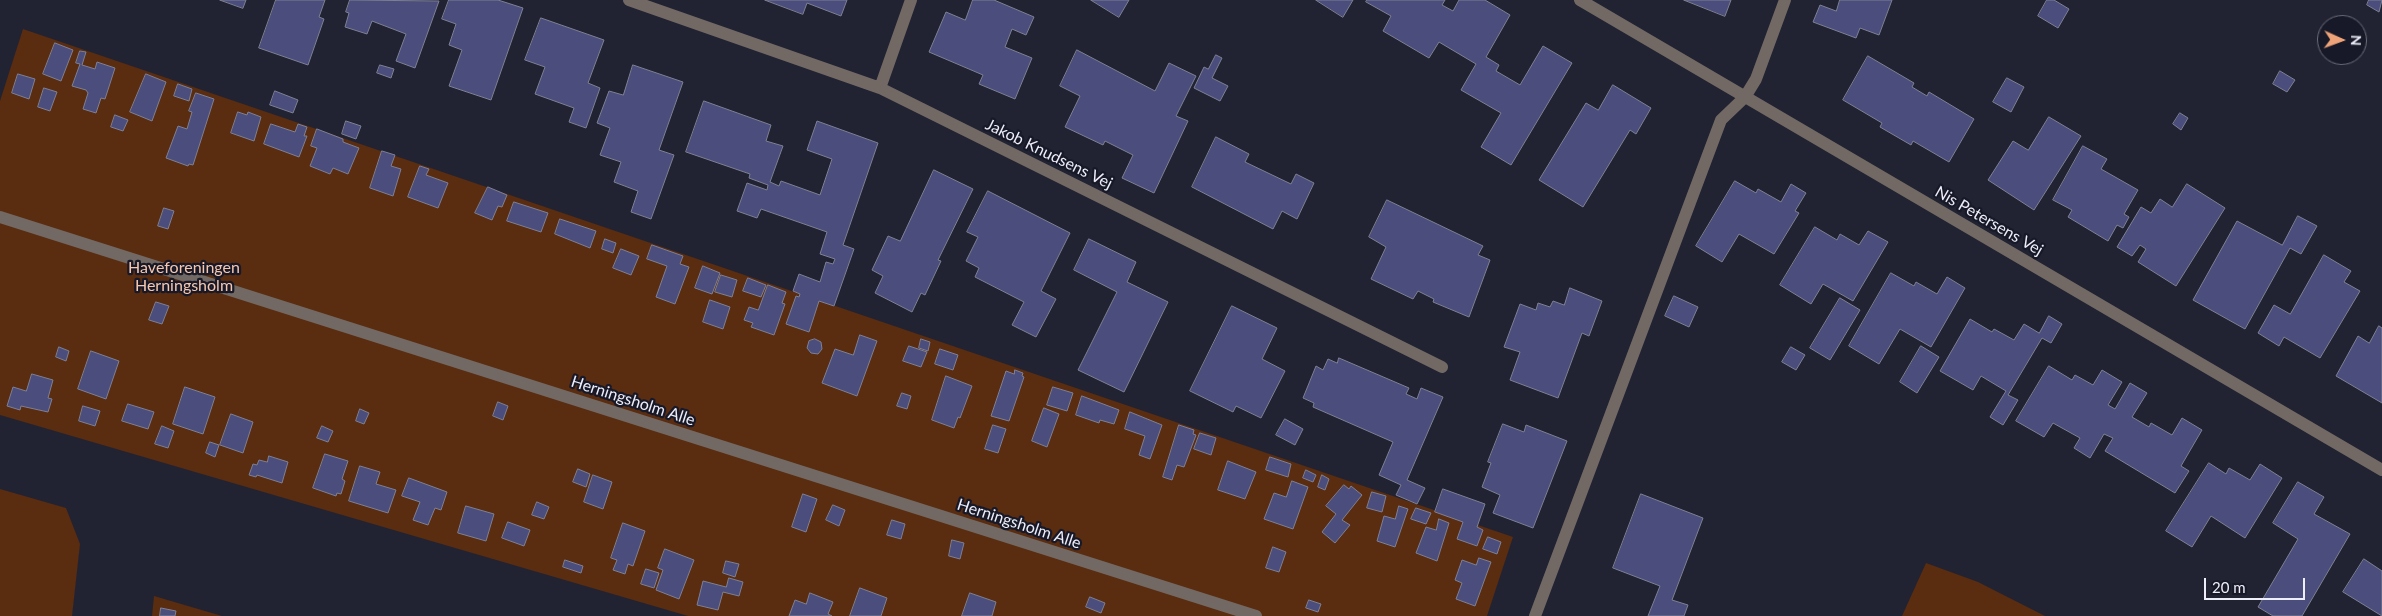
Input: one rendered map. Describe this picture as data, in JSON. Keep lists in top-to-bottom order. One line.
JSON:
{"streets":{"street":["Jakob Knudsens Vej","Nis Petersens Vej","Herningsholm Alle"]},"parks":["Haveforeningen Herningsholm"],"scale_bar":"20 m","north":"right"}
